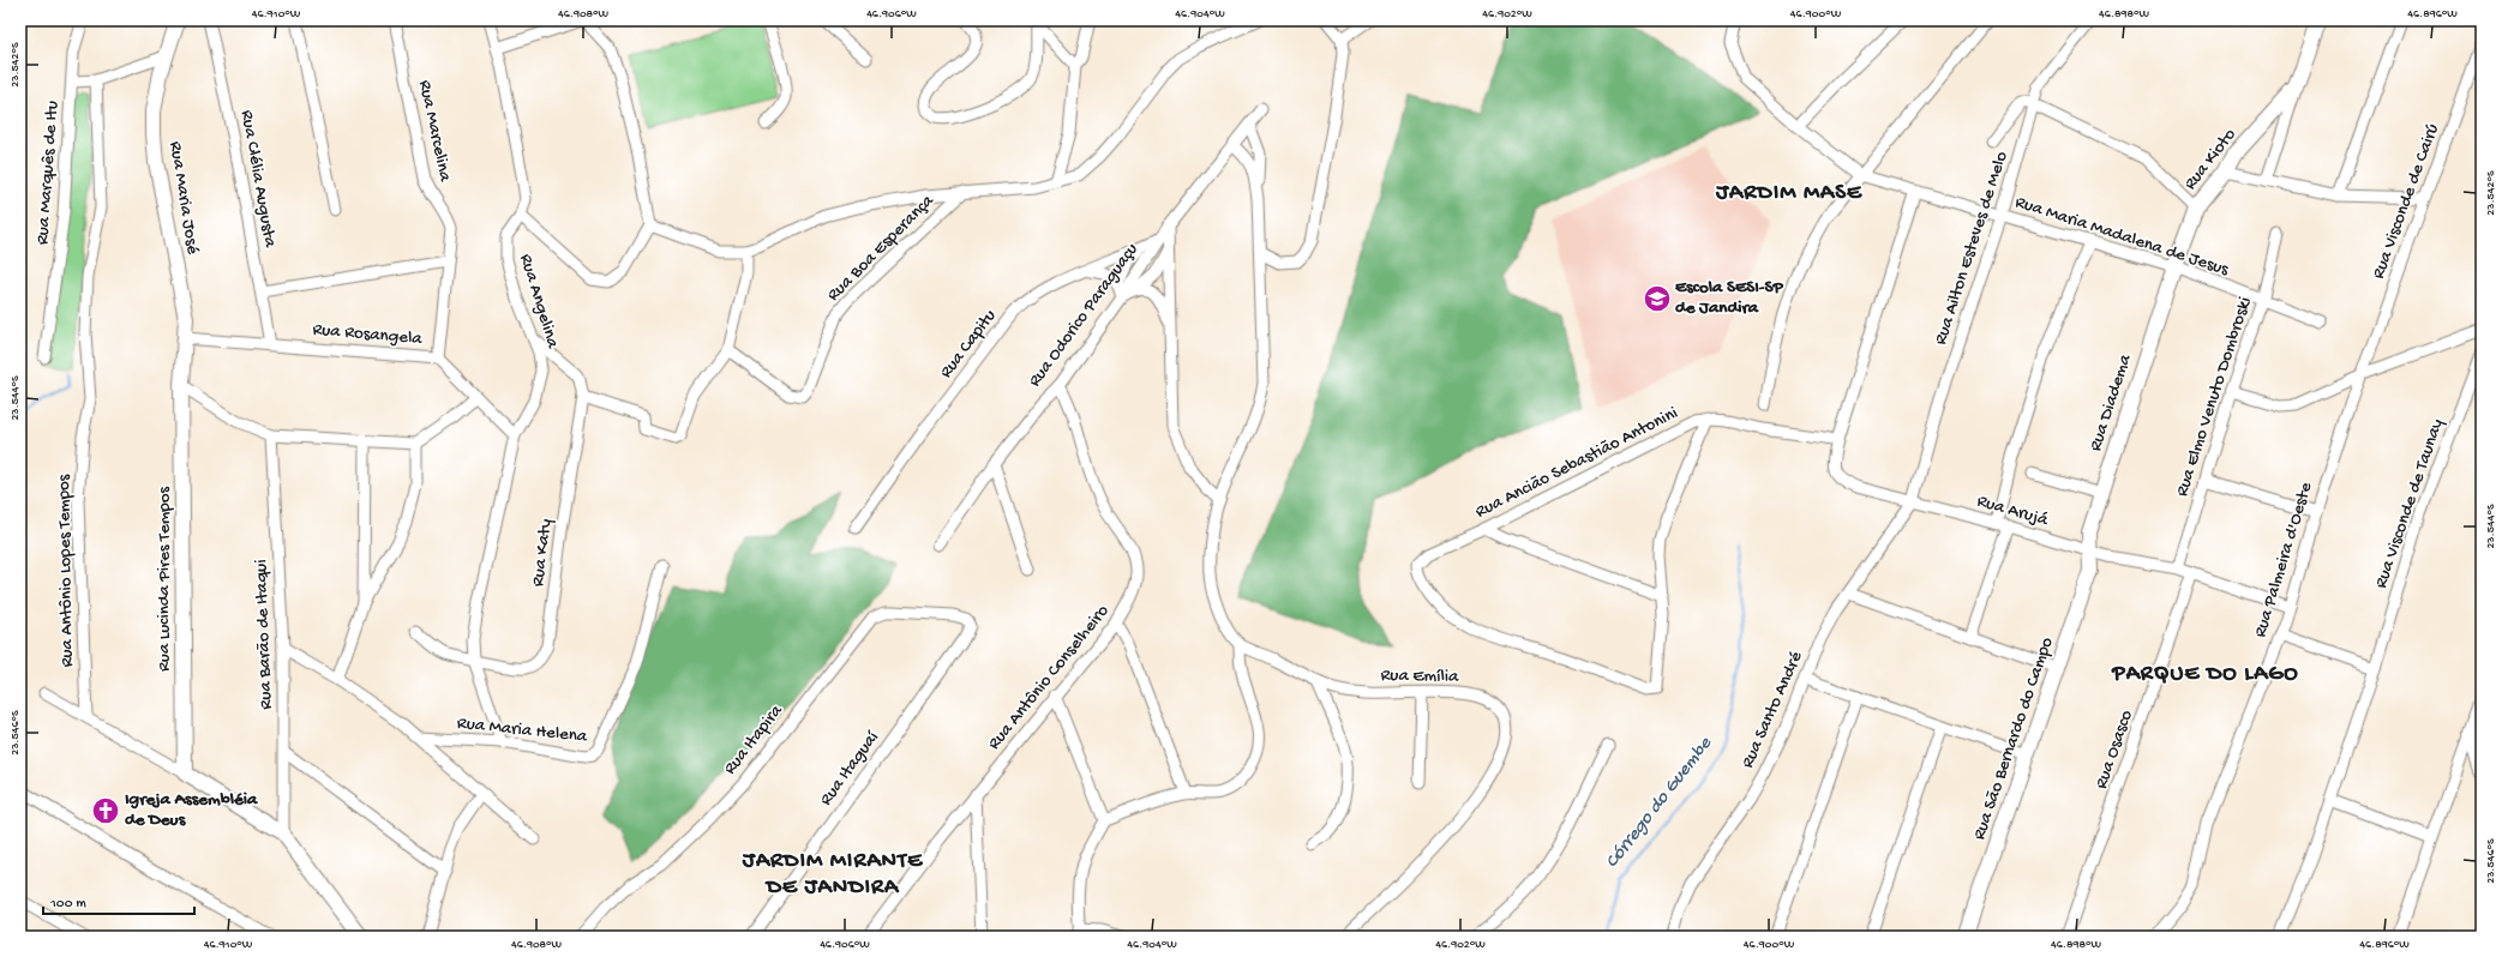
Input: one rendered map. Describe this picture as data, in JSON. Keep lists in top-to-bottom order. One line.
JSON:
{"streets":{"street":["Rua Marcelina","Rua Kioto","Rua Marquês de Itu","Rua Clélia Augusta","Rua Maria José","Rua Visconde de Cairú","Rua Maria Madalena de Jesus","Rua Boa Esperança","Rua Ailton Esteves de Melo","Rua Angelina","Rua Odorico Paraguaçu","Rua Rosangela","Rua Capitu","Rua Elmo Venuto Dombroski","Rua Diadema","Rua Ancião Sebastião Antonini","Rua Visconde de Taunay","Rua Arujá","Rua Katy","Rua Palmeira d'Oeste","Rua Antônio Lopes Tempos","Rua Lucinda Pires Tempos","Rua Barão de Itaqui","Rua Emília","Rua Antônio Conselheiro","Rua Santo André","Rua Maria Helena","Rua São Bernardo do Campo","Rua Itapira","Rua Osasco","Rua Itaguaí"]},"crossings":[["Rua Marcelina","Rua Rosangela"],["Rua Kioto","Rua Maria Madalena de Jesus"],["Rua Kioto","Rua Diadema"],["Rua Clélia Augusta","Rua Rosangela"],["Rua Maria José","Rua Rosangela"],["Rua Maria José","Rua Lucinda Pires Tempos"],["Rua Visconde de Cairú","Rua Palmeira d'Oeste"],["Rua Maria Madalena de Jesus","Rua Ailton Esteves de Melo"],["Rua Maria Madalena de Jesus","Rua Elmo Venuto Dombroski"],["Rua Maria Madalena de Jesus","Rua Diadema"],["Rua Maria Madalena de Jesus","Rua Arujá"],["Rua Ailton Esteves de Melo","Rua Arujá"],["Rua Ailton Esteves de Melo","Rua Santo André"],["Rua Angelina","Rua Rosangela"],["Rua Angelina","Rua Katy"],["Rua Angelina","Rua Maria Helena"],["Rua Odorico Paraguaçu","Rua Capitu"],["Rua Odorico Paraguaçu","Rua Antônio Conselheiro"],["Rua Elmo Venuto Dombroski","Rua Arujá"],["Rua Diadema","Rua Arujá"],["Rua Diadema","Rua São Bernardo do Campo"],["Rua Ancião Sebastião Antonini","Rua Arujá"],["Rua Arujá","Rua Palmeira d'Oeste"],["Rua Arujá","Rua Santo André"],["Rua Arujá","Rua São Bernardo do Campo"],["Rua Arujá","Rua Osasco"],["Rua Itapira","Rua Itaguaí"]],"districts":["JARDIM MASE","PARQUE DO LAGO","JARDIM MIRANTE DE JANDIRA"],"water":["Córrego do Guembe"],"places":{"school or university":["Escola SESI-SP de Jandira"],"church":["Igreja Assembléia de Deus"]},"scale_bar":"100 m","coordinates":["46.910°W","46.908°W","46.906°W","46.904°W","46.902°W","46.900°W","46.898°W","46.896°W","23.542°S","23.544°S","23.546°S"]}
